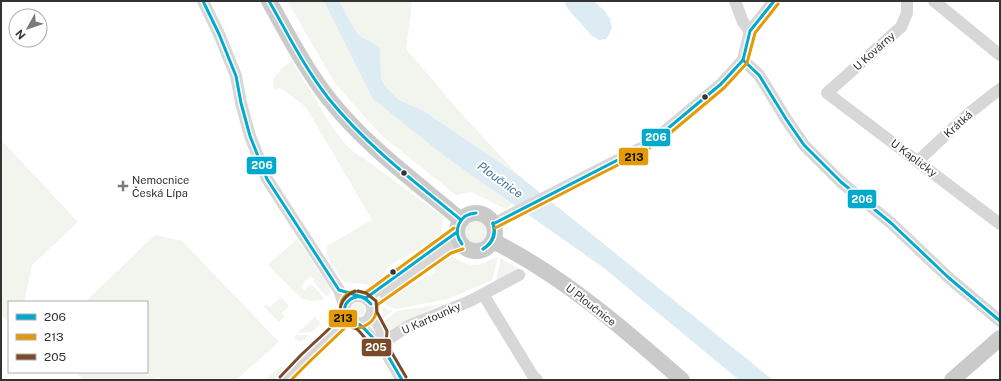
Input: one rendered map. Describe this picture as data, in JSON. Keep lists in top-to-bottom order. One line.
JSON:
{"streets":{"main road":["U Ploučnice"],"street":["U Kovárny","Krátká","U Kapličky","U Kartounky"]},"crossings":[["U Kovárny","U Kapličky"],["Krátká","U Kapličky"]],"water":["Ploučnice"],"places":{"health":["Nemocnice Česká Lípa"]},"lines":["transit line 206","transit line 213","transit line 205"],"legend":["206","213","205"],"north":"bottom left"}
